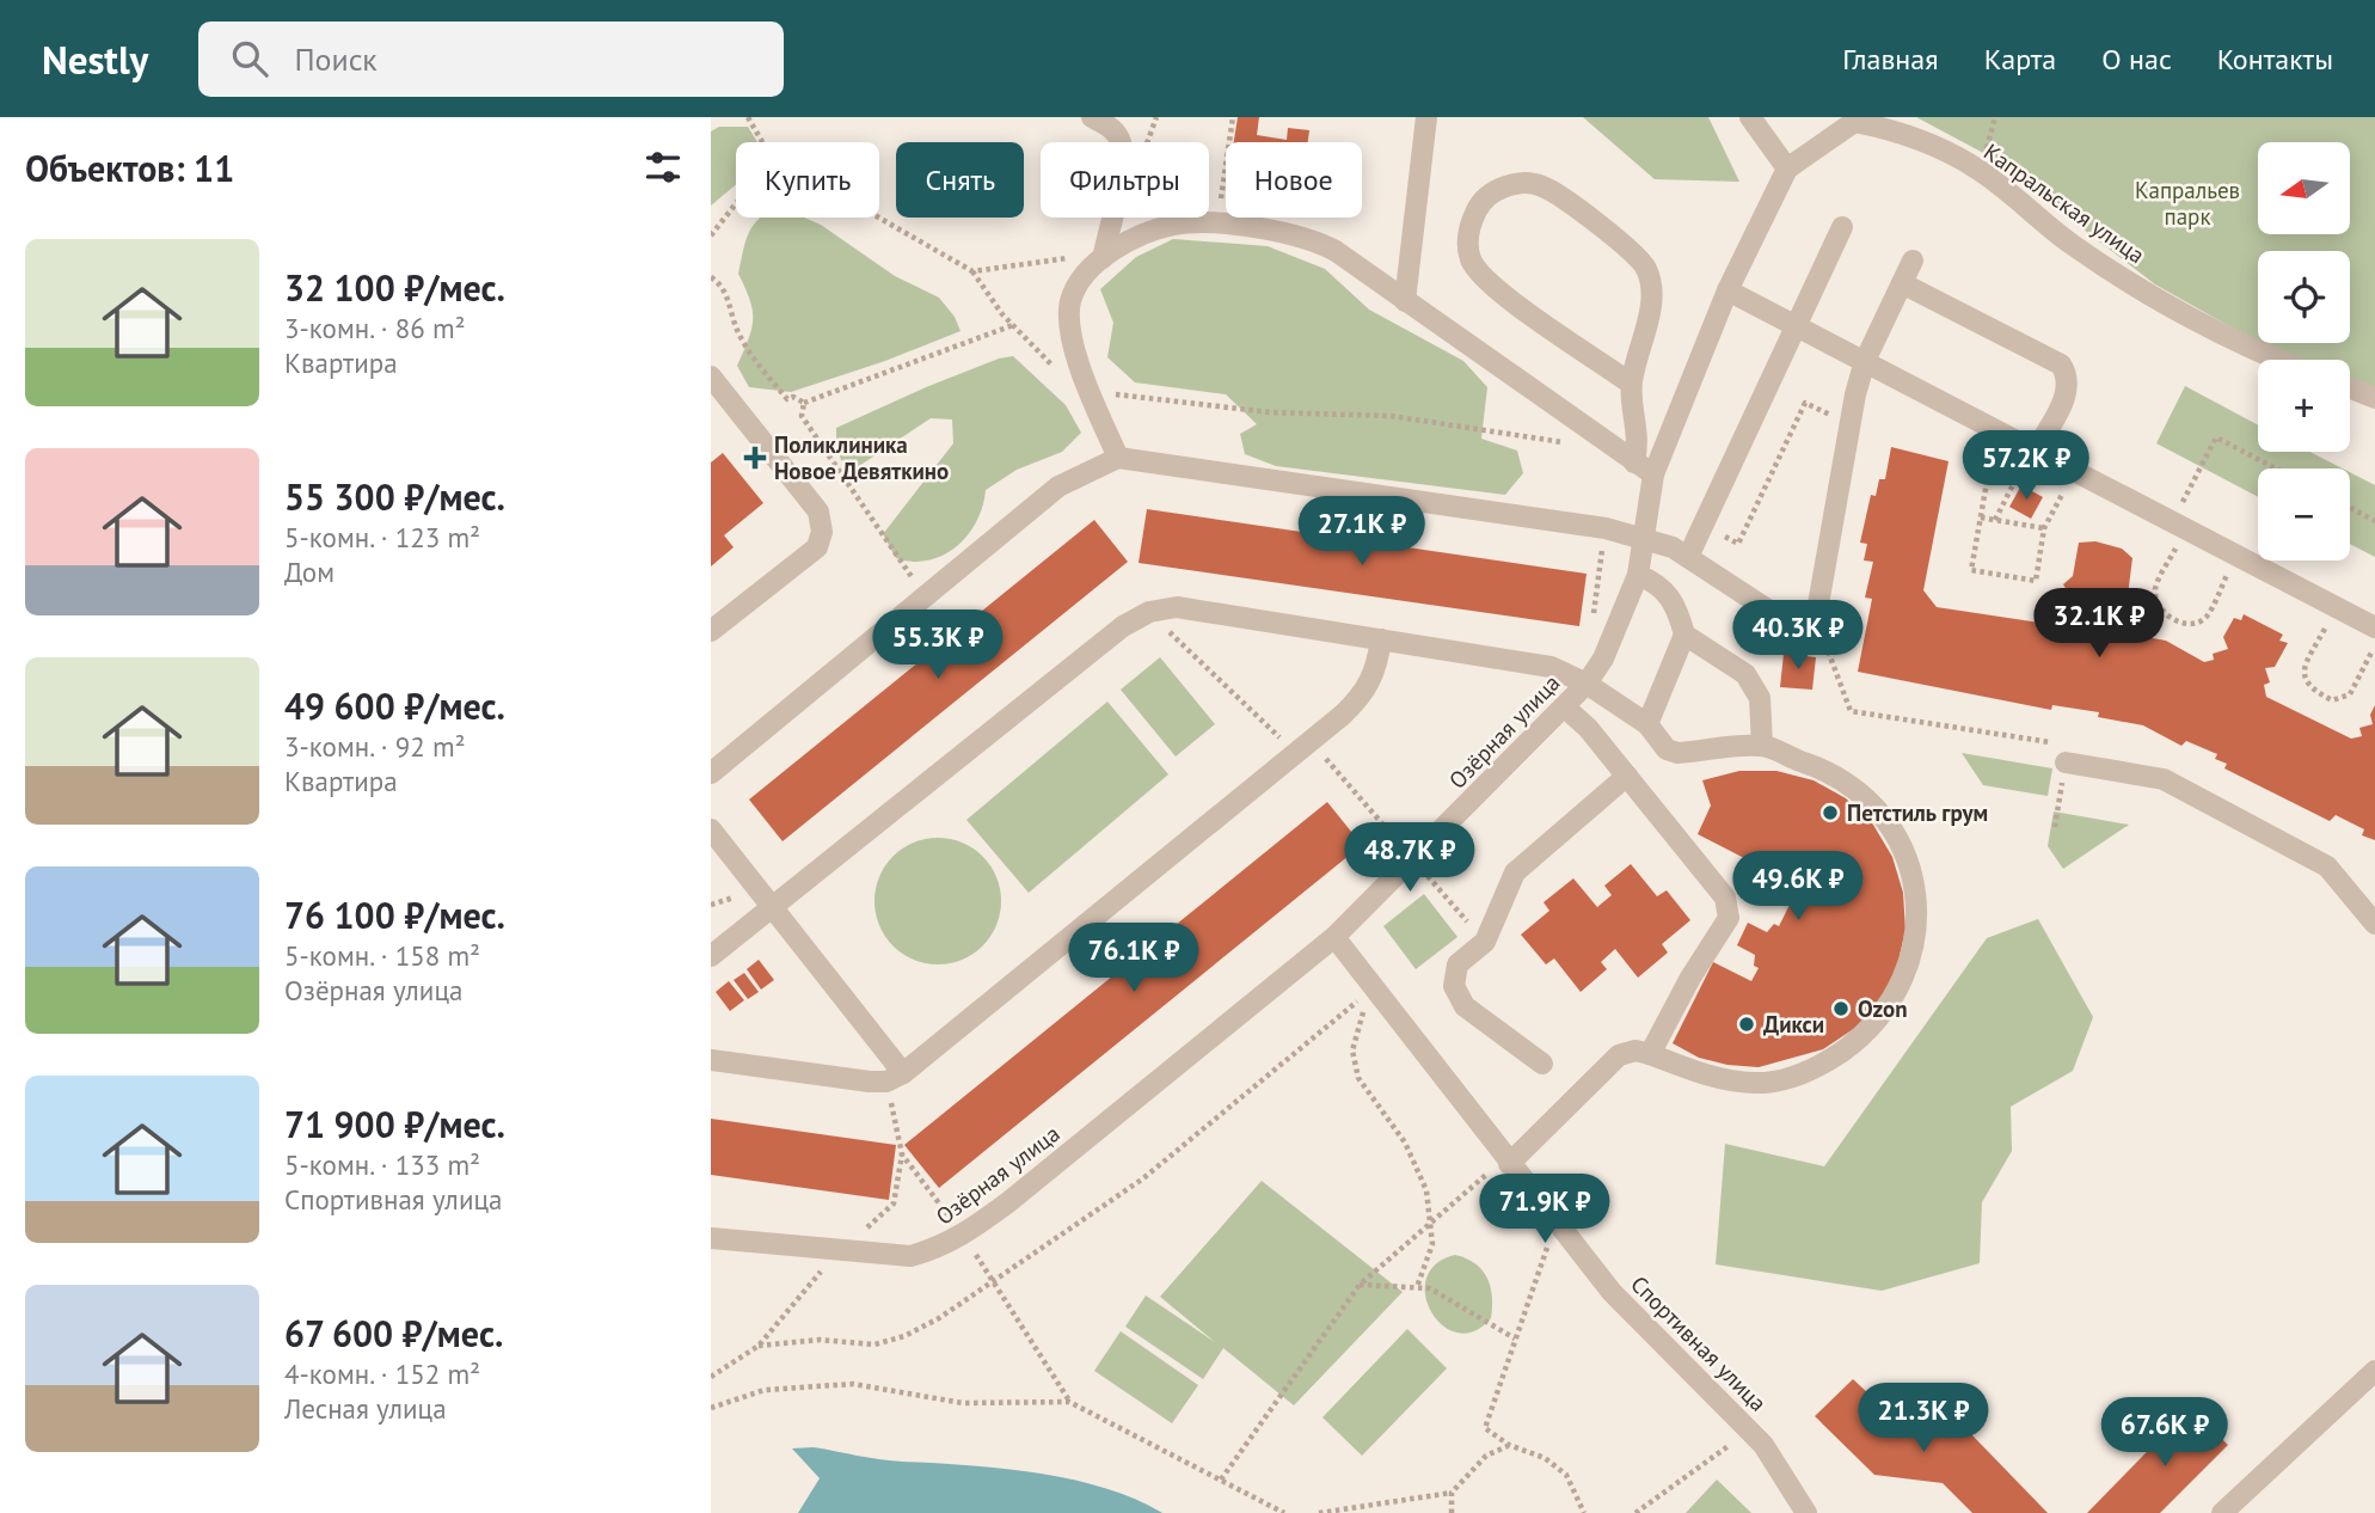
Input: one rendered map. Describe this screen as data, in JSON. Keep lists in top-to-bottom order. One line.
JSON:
{"streets":{"street":["Капральская улица","Озёрная улица","Спортивная улица"]},"crossings":[["Капральская улица","Озёрная улица"],["Озёрная улица","Спортивная улица"]],"parks":["Капральев парк"],"places":{"health":["Поликлиника Новое Девяткино"],"other":["Петстиль грум","Ozon","Дикси"]},"north":"left","page":{"header":"Nestly","search":"Поиск","nav":["Главная","Карта","О нас","Контакты"],"heading":"Объектов: 11","map_buttons":["+","−"],"chip":["Купить","Снять","Фильтры","Новое"],"list":[{"name":"32 100 ₽/мес.","note":"3-комн. · 86 m² · Квартира"},{"name":"55 300 ₽/мес.","note":"5-комн. · 123 m² · Дом"},{"name":"49 600 ₽/мес.","note":"3-комн. · 92 m² · Квартира"},{"name":"76 100 ₽/мес.","note":"5-комн. · 158 m² · Озёрная улица"},{"name":"71 900 ₽/мес.","note":"5-комн. · 133 m² · Спортивная улица"},{"name":"67 600 ₽/мес.","note":"4-комн. · 152 m² · Лесная улица"}],"price":["57.2K ₽","27.1K ₽","32.1K ₽","40.3K ₽","55.3K ₽","48.7K ₽","49.6K ₽","76.1K ₽","71.9K ₽","21.3K ₽","67.6K ₽"]}}
